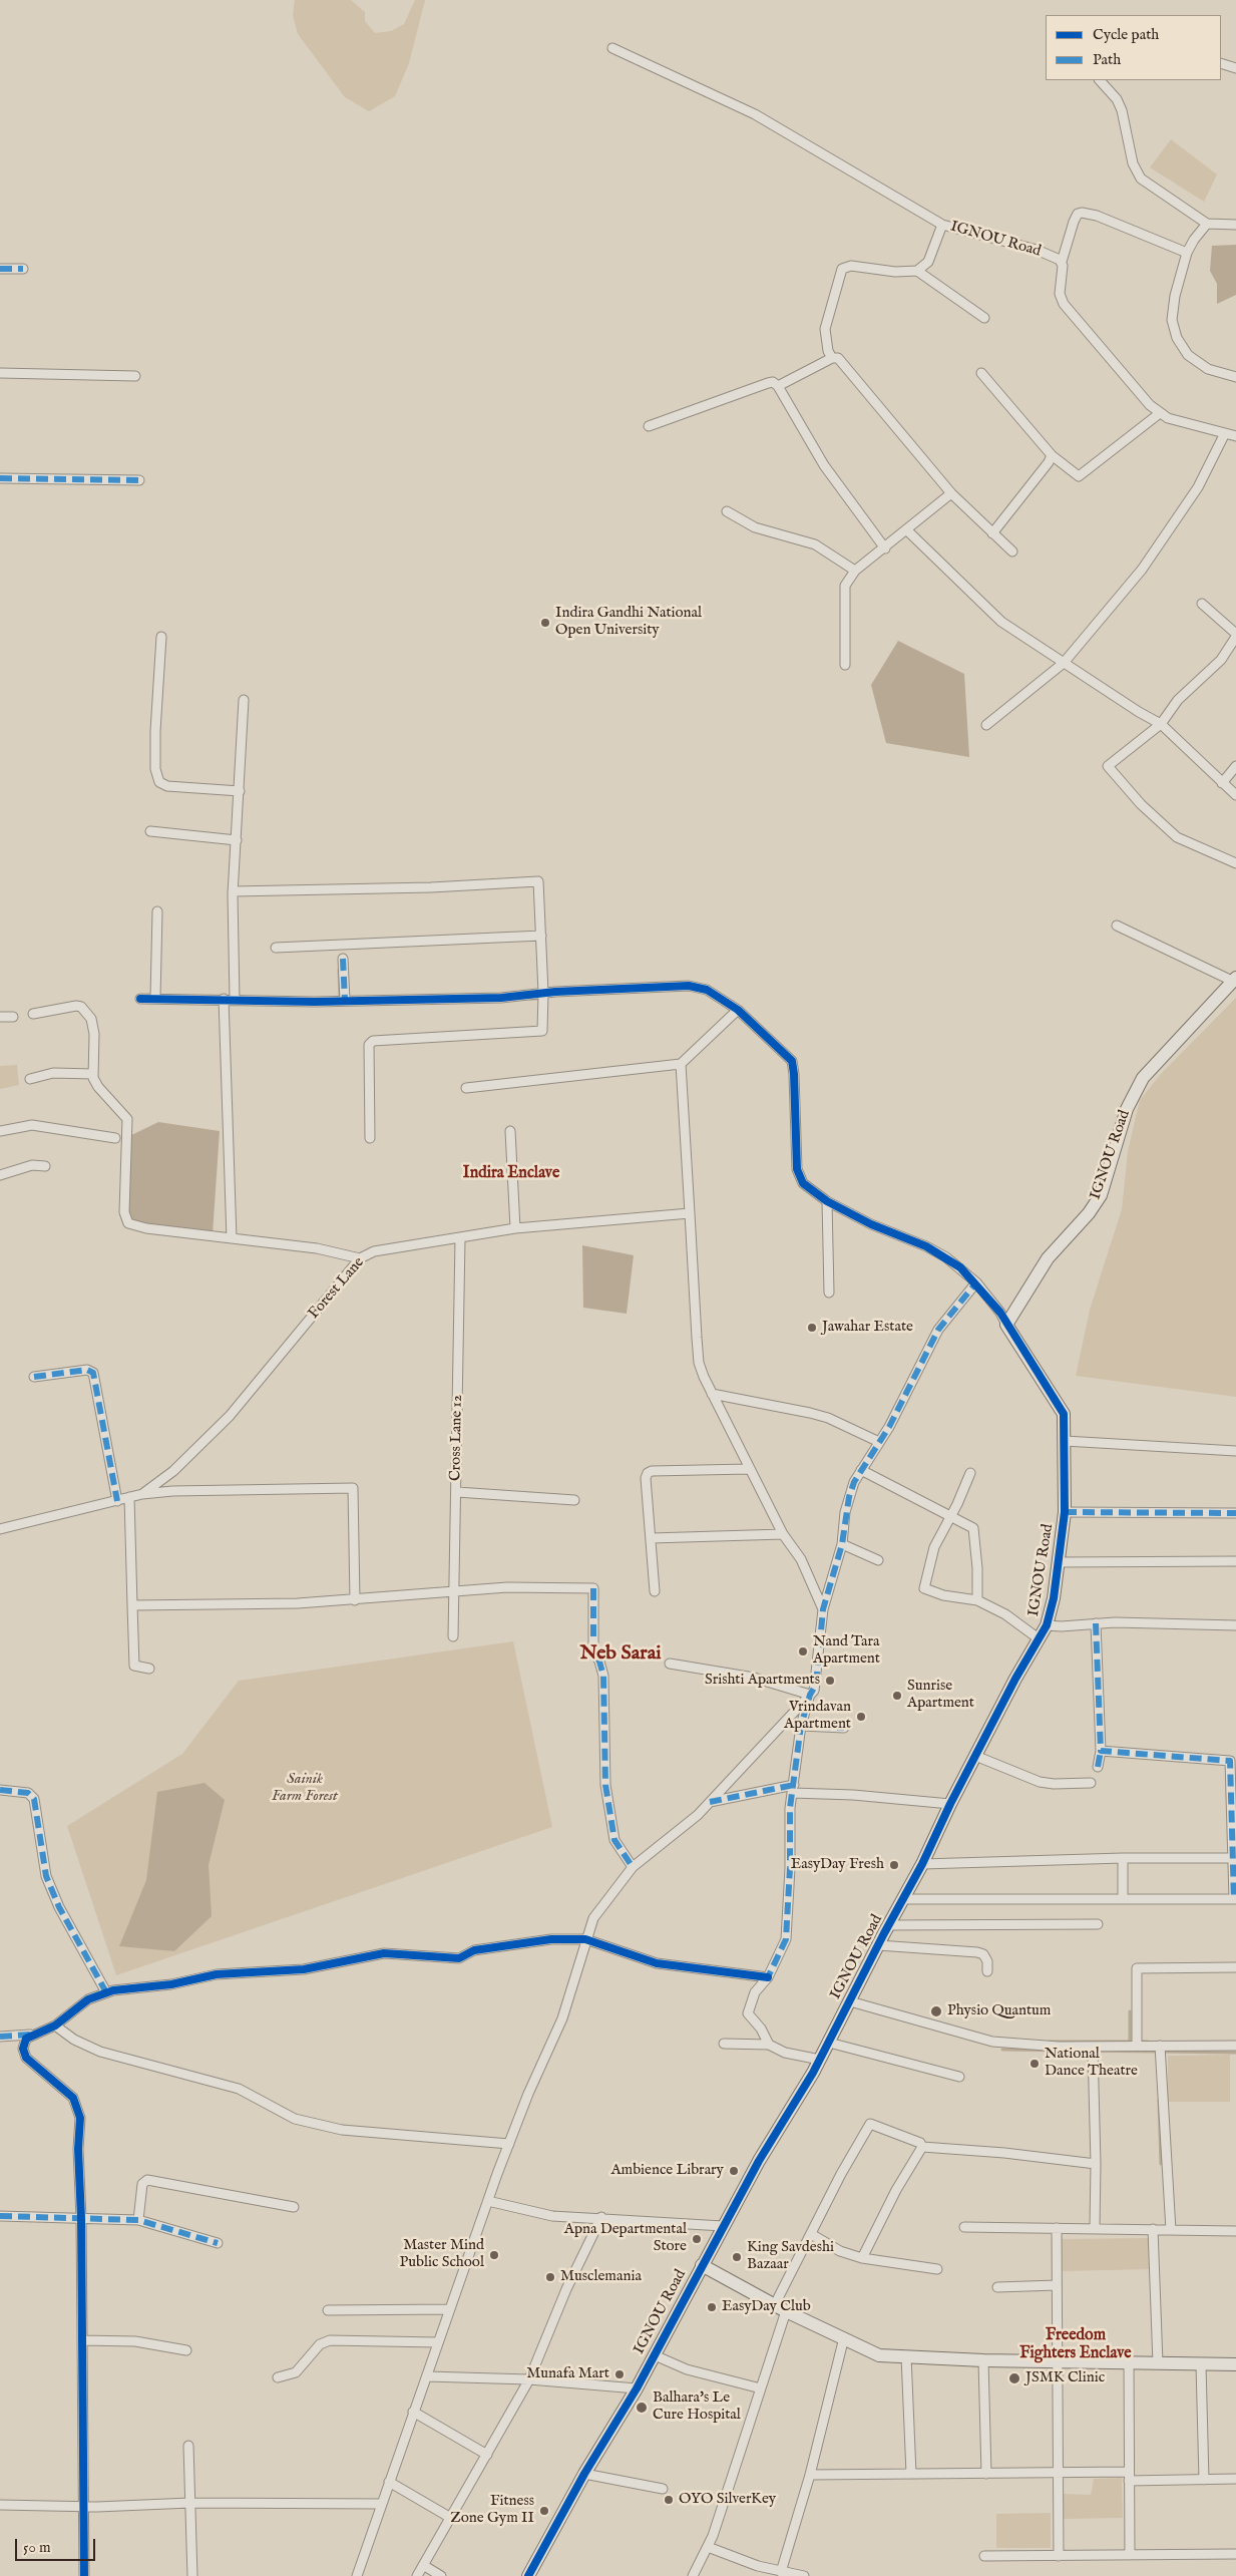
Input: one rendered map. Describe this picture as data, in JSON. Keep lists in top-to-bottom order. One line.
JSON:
{"streets":{"street":["IGNOU Road","Forest Lane","Cross Lane 12"]},"crossings":[["Forest Lane","Cross Lane 12"]],"districts":["Indira Enclave","Neb Sarai","Freedom Fighters Enclave"],"parks":["Sainik Farm Forest"],"places":["Indira Gandhi National Open University","Jawahar Estate","Nand Tara Apartment","Srishti Apartments","Sunrise Apartment","Vrindavan Apartment","EasyDay Fresh","Physio Quantum","National Dance Theatre","Ambience Library","Apna Departmental Store","Master Mind Public School","King Savdeshi Bazaar","Musclemania","EasyDay Club","Munafa Mart","JSMK Clinic","Balhara's Le Cure Hospital","OYO SilverKey","Fitness Zone Gym II"],"legend":["Cycle path","Path"],"scale_bar":"50 m"}
